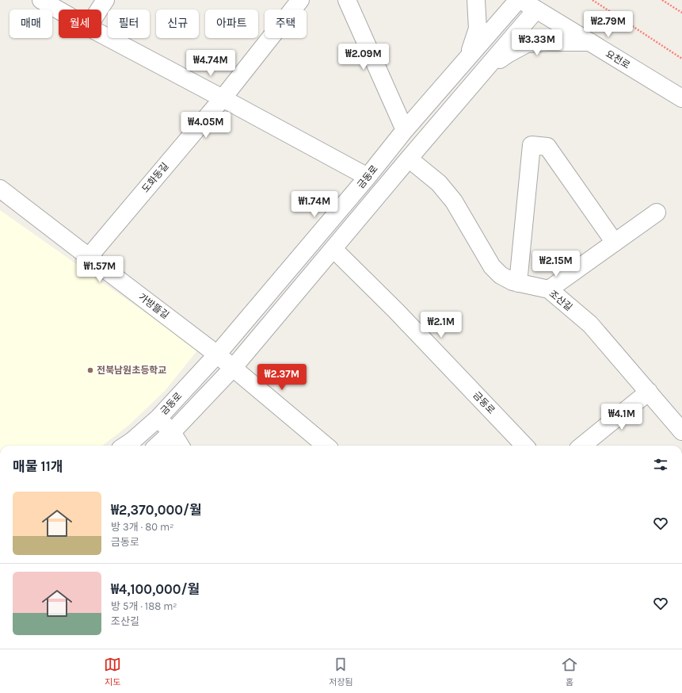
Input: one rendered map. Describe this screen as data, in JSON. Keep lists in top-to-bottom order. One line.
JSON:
{"streets":{"street":["요천로","금동로","도화동길","조산길","가방뜰길"]},"crossings":[["금동로","가방뜰길"],["도화동길","가방뜰길"]],"places":["전북남원초등학교"],"page":{"chip":["매매","월세","필터","신규","아파트","주택"],"price":["₩2.79M","₩3.33M","₩2.09M","₩4.74M","₩4.05M","₩1.74M","₩2.15M","₩1.57M","₩2.1M","₩2.37M","₩4.1M"],"heading":"매물 11개","list":[{"name":"₩2,370,000/월","note":"방 3개 · 80 m² · 금동로"},{"name":"₩4,100,000/월","note":"방 5개 · 188 m² · 조산길"}],"tabs":["지도","저장됨","홈"]}}
